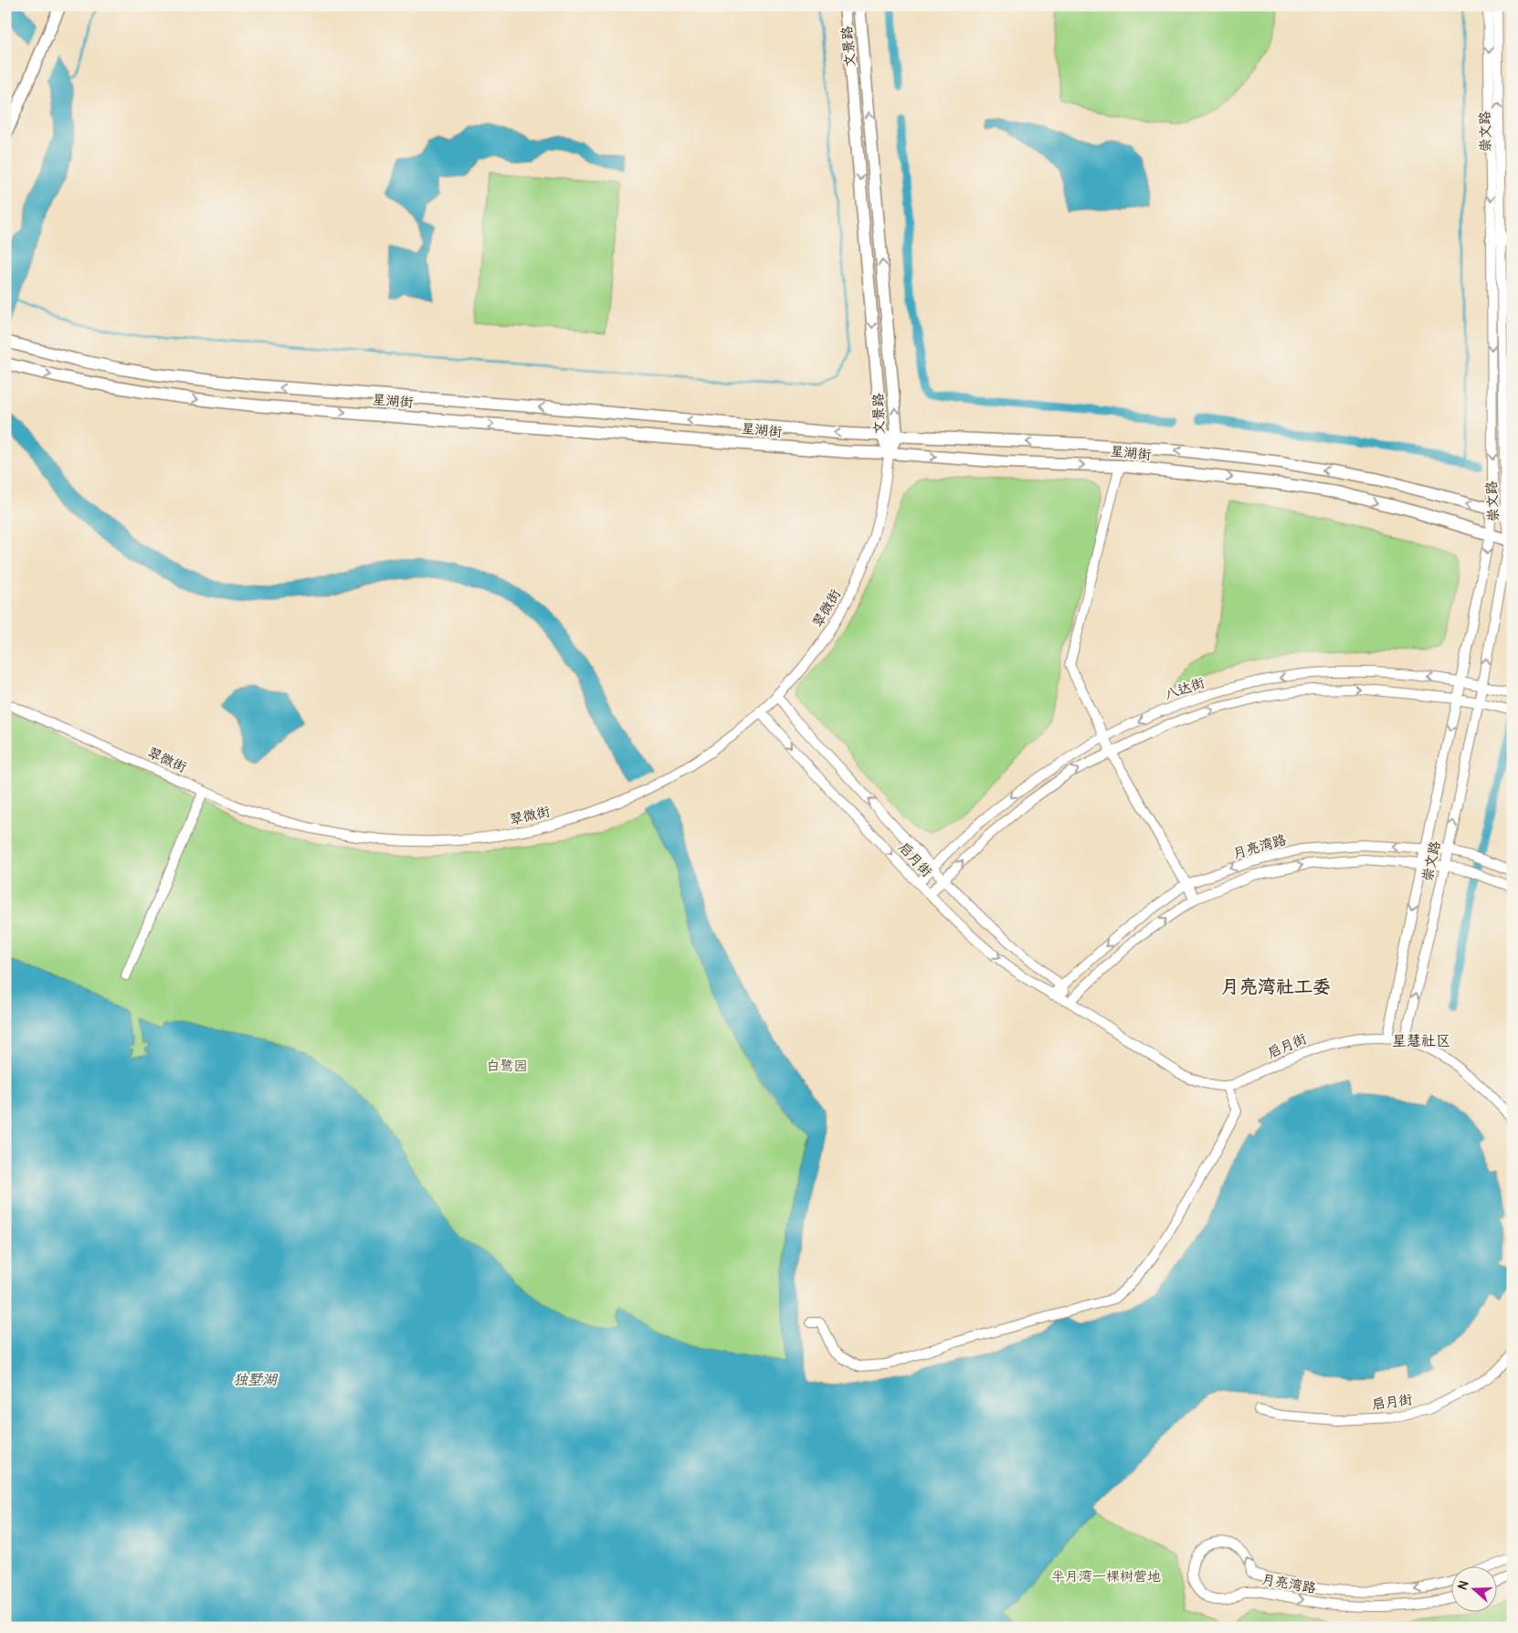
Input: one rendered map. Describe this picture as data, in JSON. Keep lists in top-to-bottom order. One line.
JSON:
{"streets":{"main road":["文景路","星湖街"],"street":["崇文路","翠微街","八达街","月亮湾路","启月街"]},"crossings":[["文景路","星湖街"],["文景路","翠微街"],["崇文路","星湖街"],["崇文路","八达街"],["崇文路","月亮湾路"],["崇文路","启月街"],["星湖街","翠微街"],["翠微街","启月街"],["八达街","启月街"],["月亮湾路","启月街"]],"districts":["月亮湾社工委","星慧社区"],"water":["独墅湖"],"parks":["白鹭园","半月湾一棵树营地"],"north":"left"}
